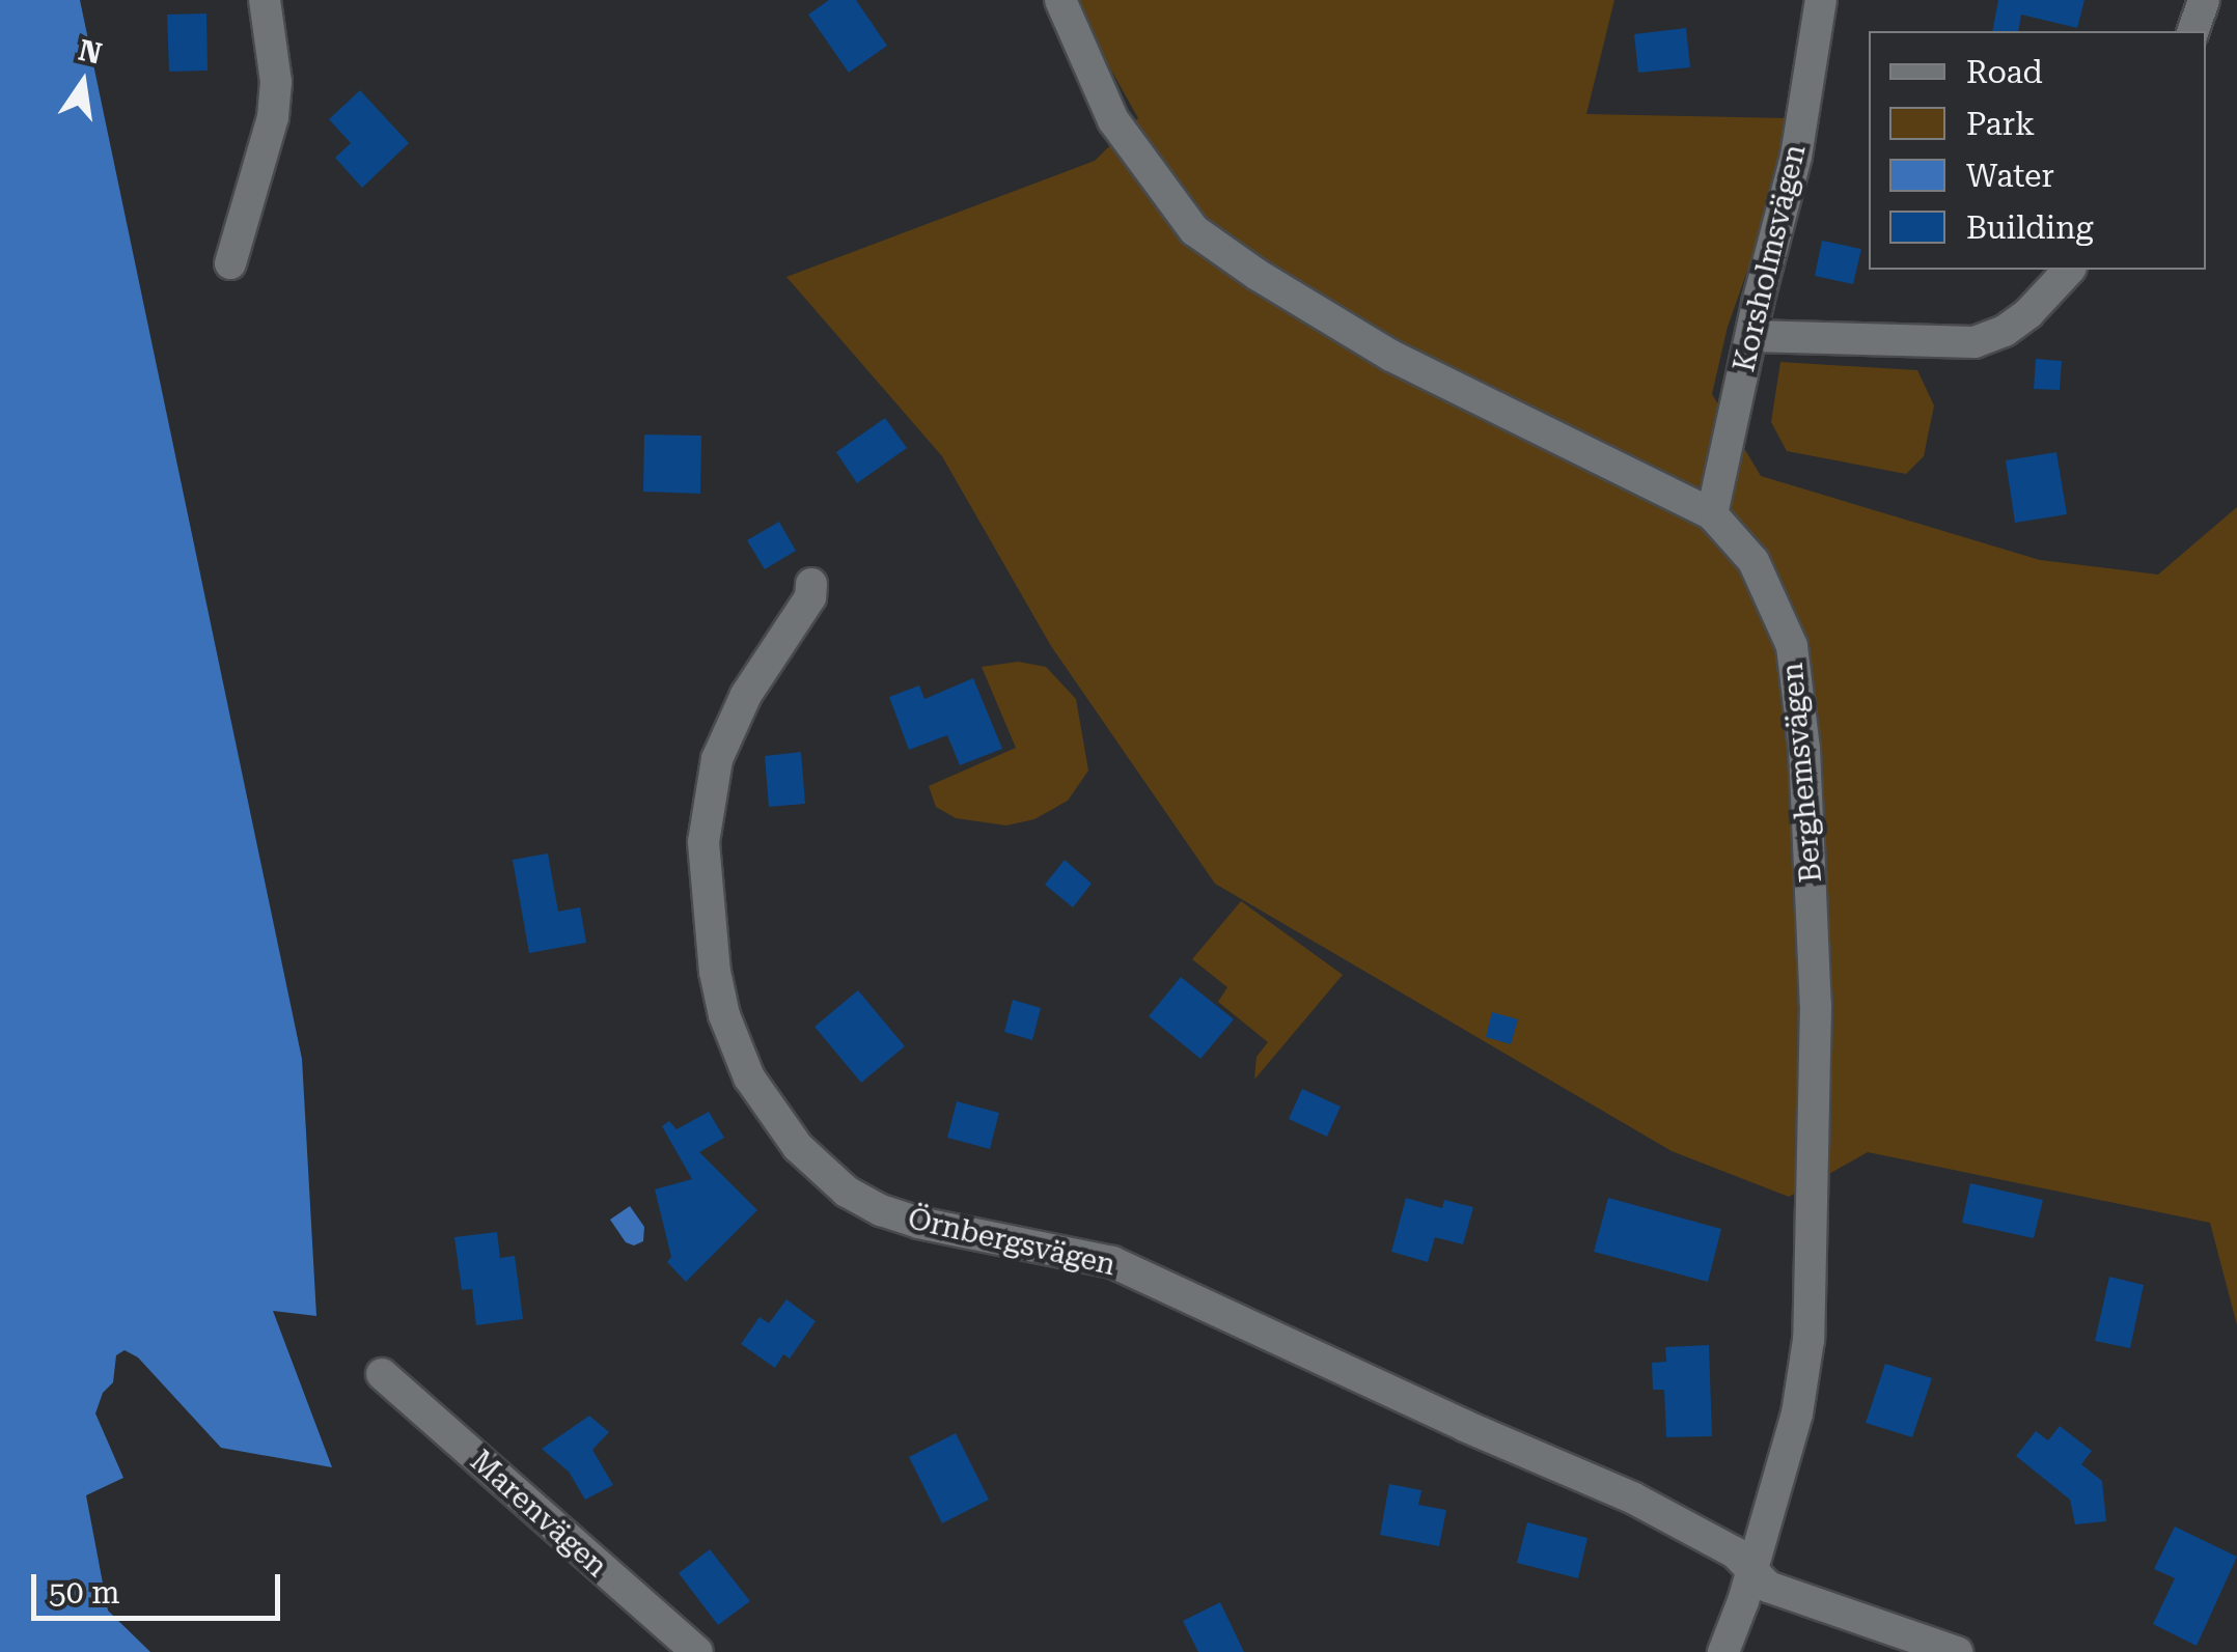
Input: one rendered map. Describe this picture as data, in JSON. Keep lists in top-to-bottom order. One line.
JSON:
{"streets":{"street":["Korsholmsvägen","Berghemsvägen","Örnbergsvägen","Marenvägen"]},"crossings":[["Korsholmsvägen","Berghemsvägen"],["Berghemsvägen","Örnbergsvägen"]],"legend":["Road","Park","Water","Building"],"scale_bar":"50 m","north":"top"}
